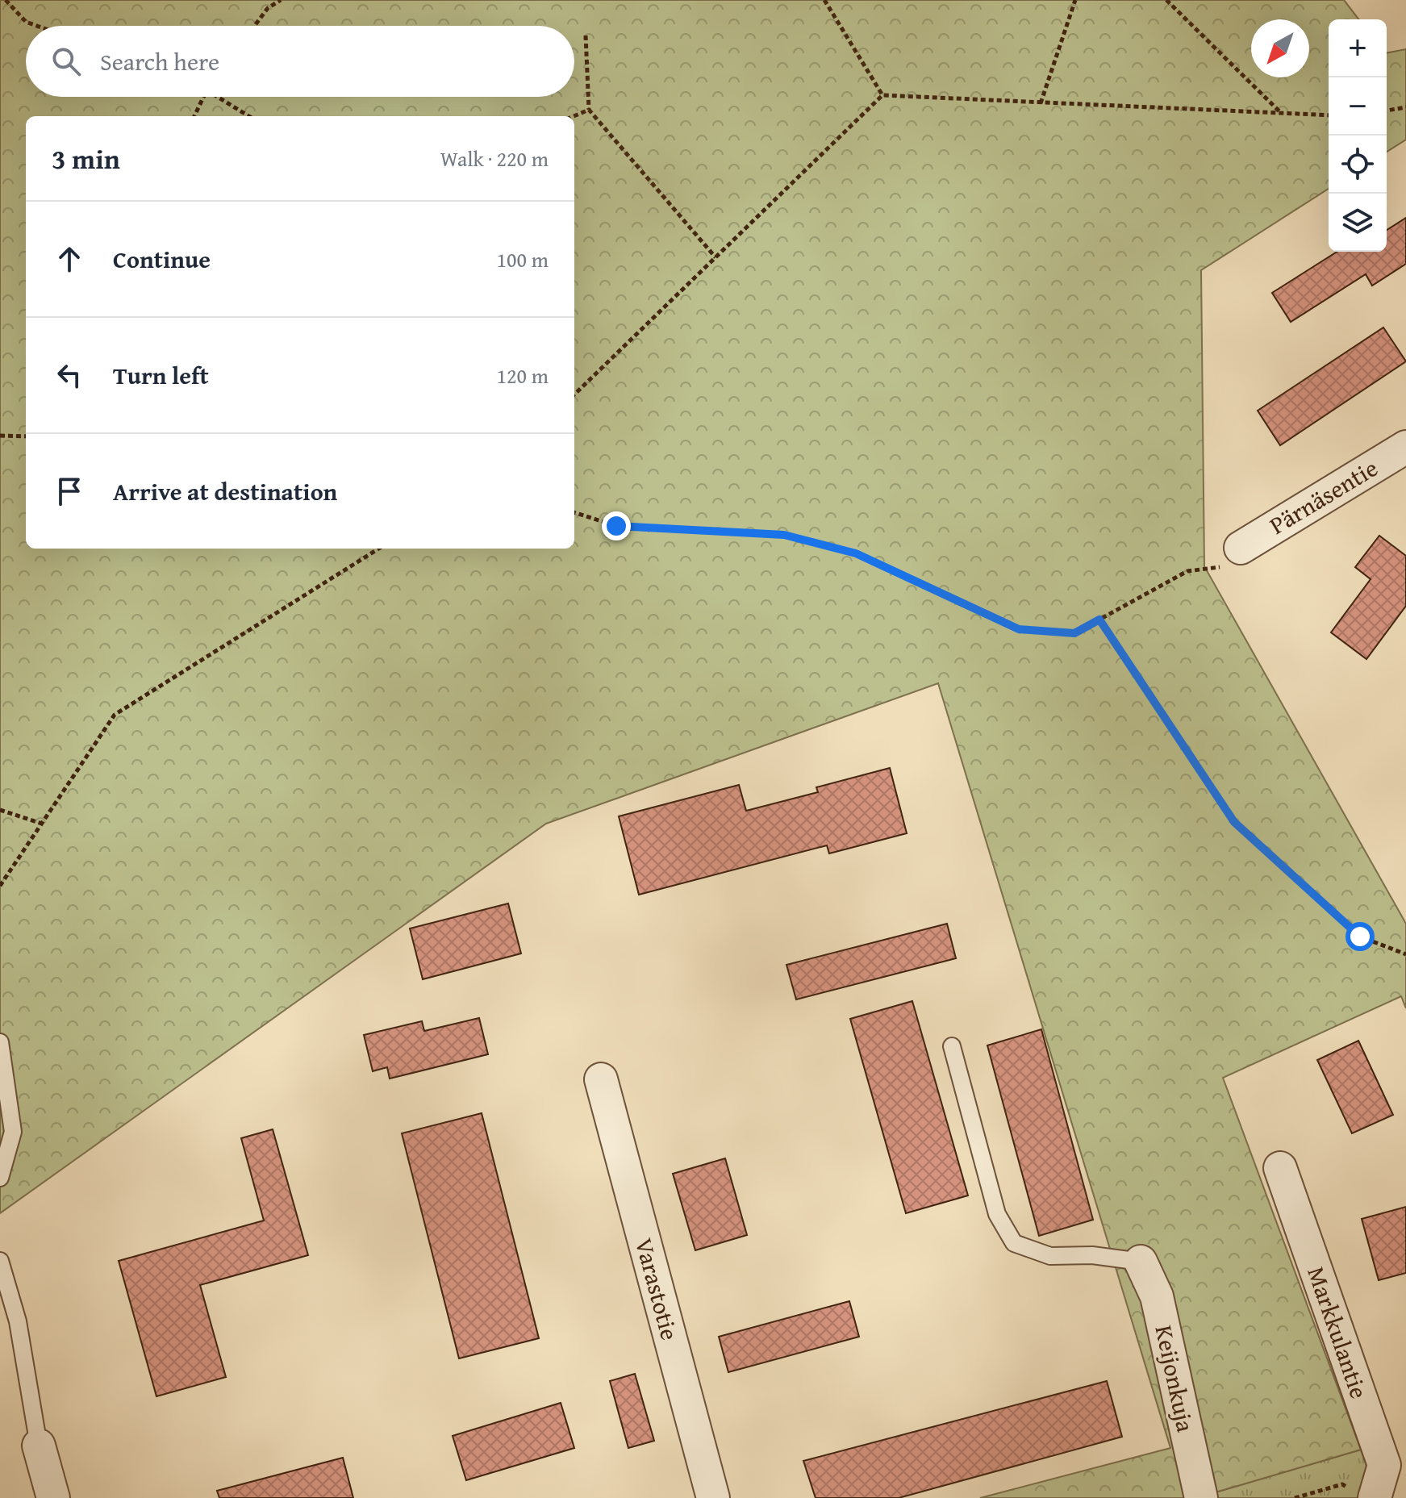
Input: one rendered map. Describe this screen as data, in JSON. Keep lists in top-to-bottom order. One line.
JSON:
{"streets":{"street":["Pärnäsentie","Varastotie","Markkulantie","Keijonkuja"]},"north":"bottom left","page":{"map_buttons":["+","−"],"search":"Search here","heading":["3 min","Walk · 220 m"],"list":[["Continue","100 m"],["Turn left","120 m"],"Arrive at destination"]}}
